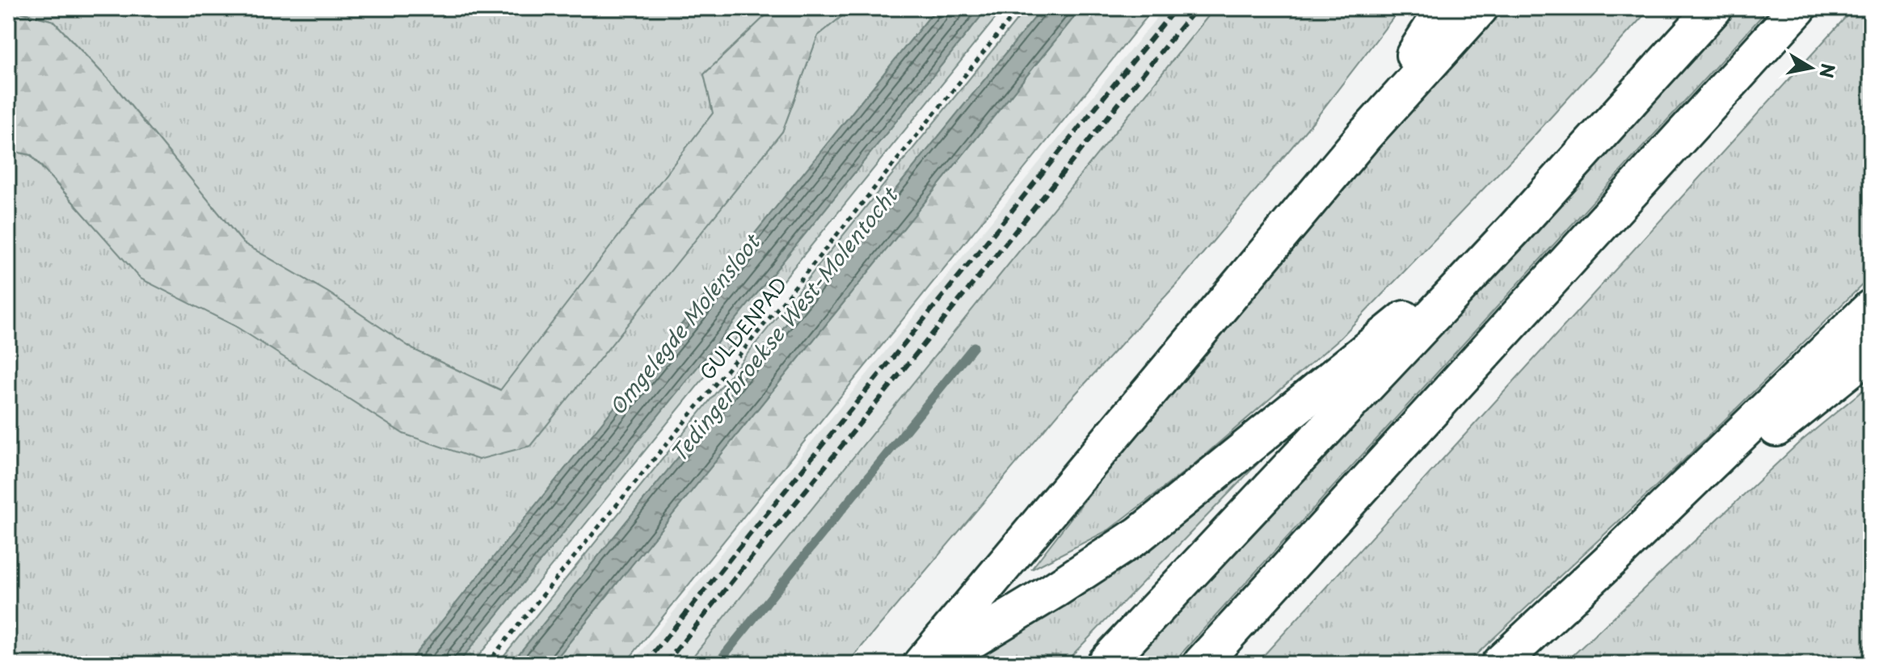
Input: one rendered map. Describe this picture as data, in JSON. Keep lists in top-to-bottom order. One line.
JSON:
{"streets":{"path":["GULDENPAD"]},"water":["Omgelegde Molensloot","Tedingerbroekse West-Molentocht"],"north":"right"}
